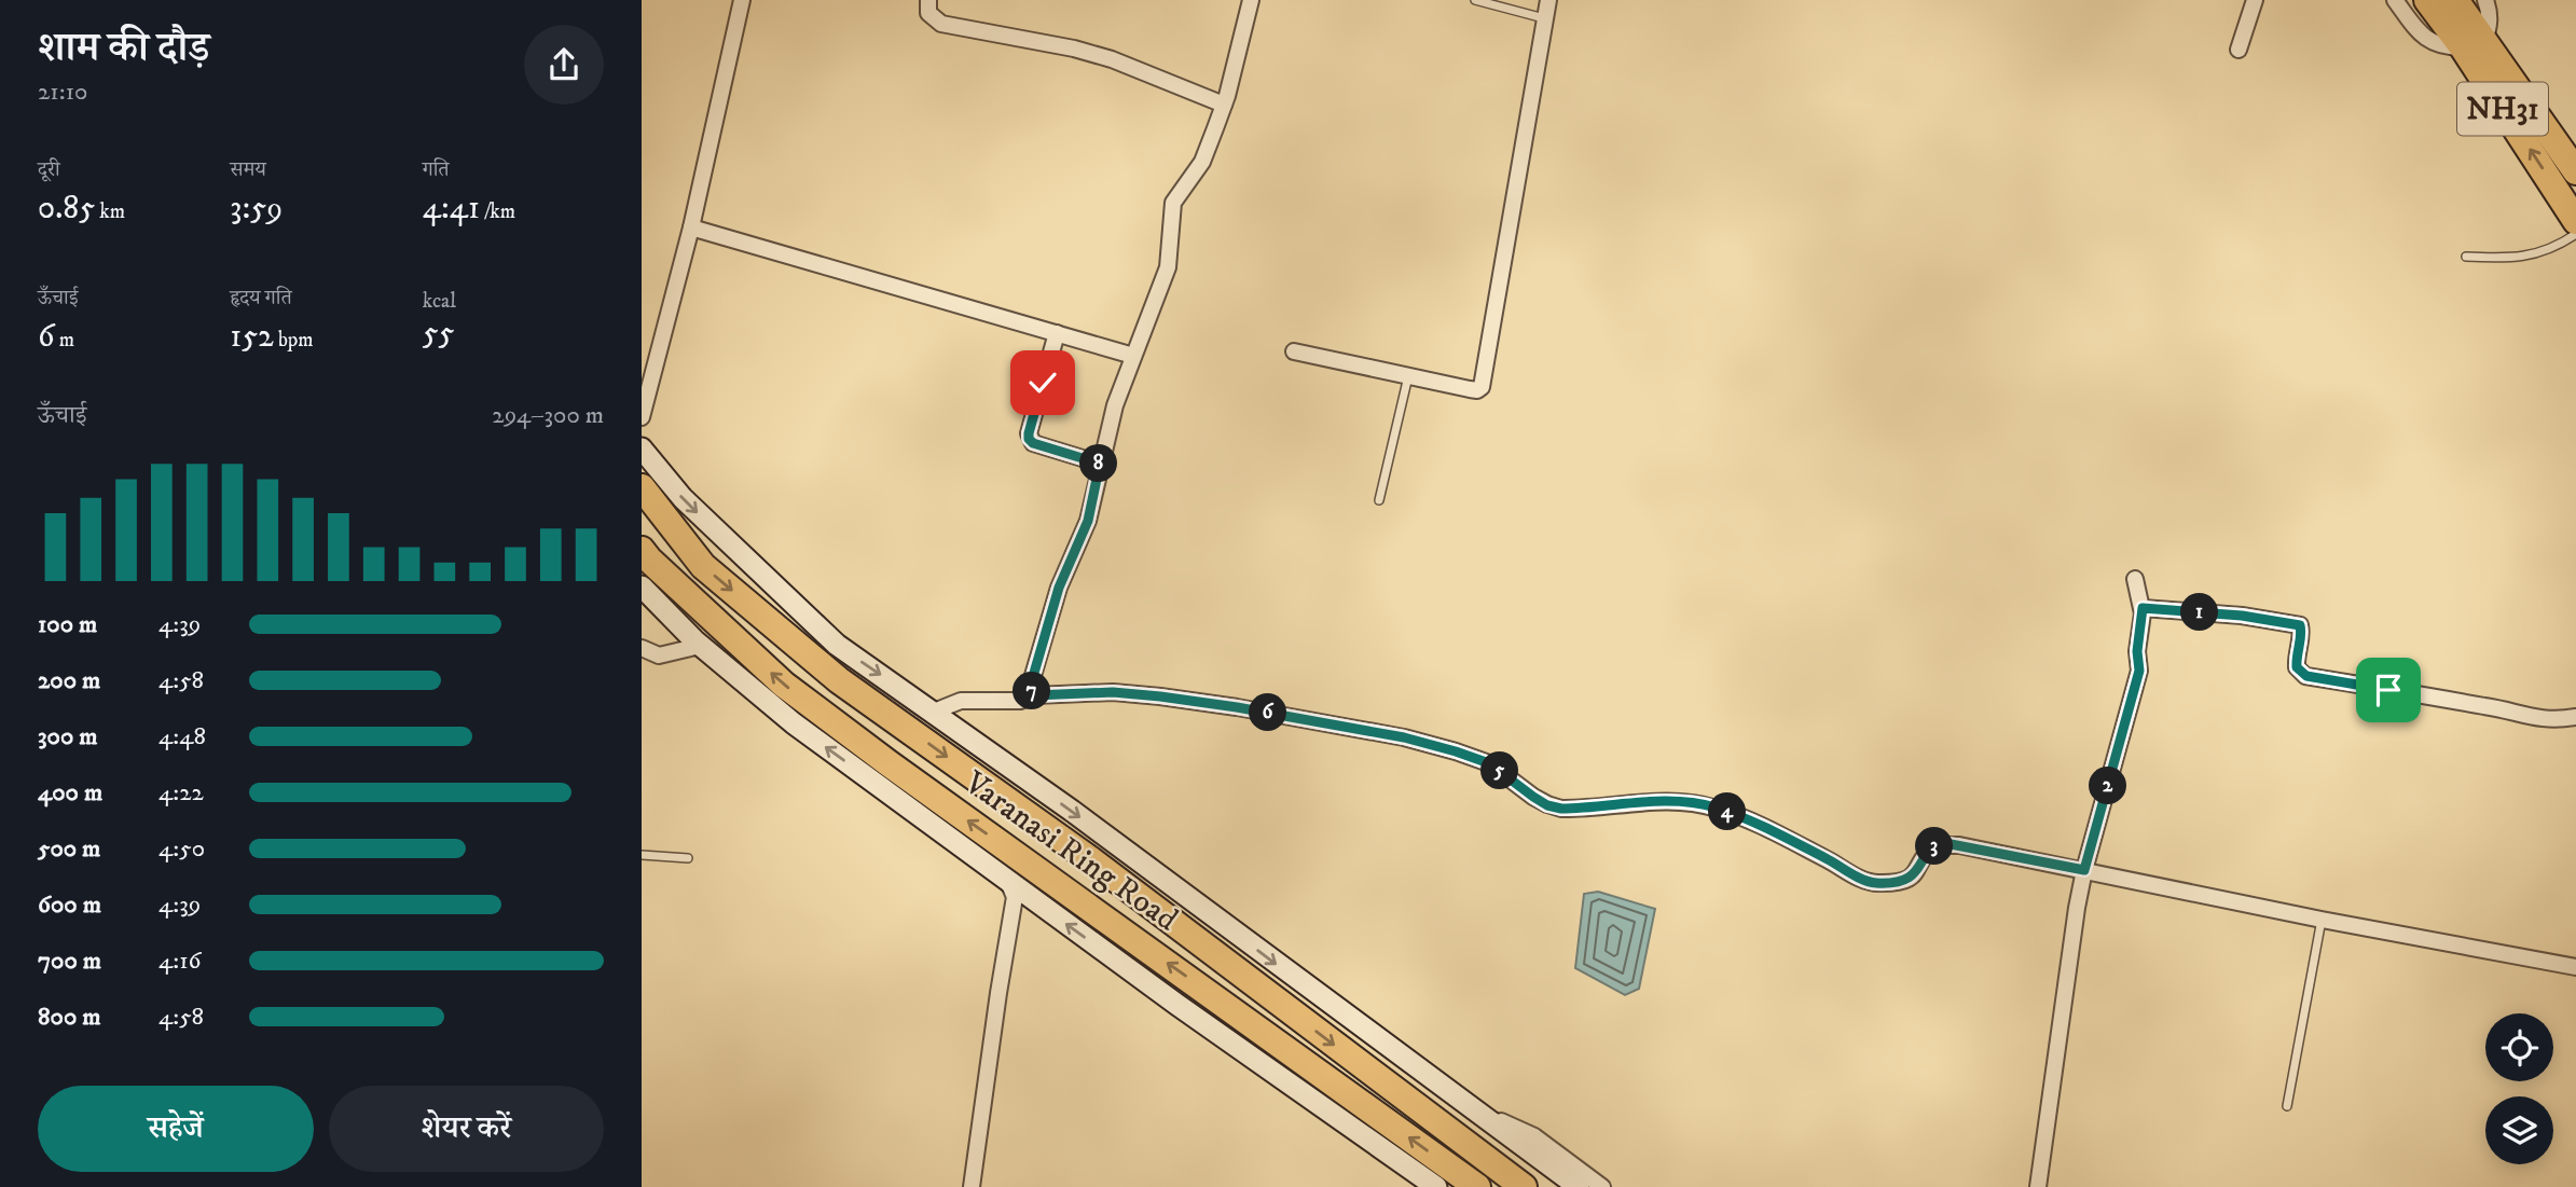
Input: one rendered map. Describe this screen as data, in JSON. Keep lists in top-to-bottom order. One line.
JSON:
{"streets":{"highway":["NH31","Varanasi Ring Road"]},"page":{"heading":["शाम की दौड़","21:10"],"stats":[["दूरी","0.85 km"],["समय","3:59"],["गति","4:41 /km"],["ऊँचाई","6 m"],["हृदय गति","152 bpm"],["kcal","55"]],"chart":["ऊँचाई","294–300 m"],"pins":["8","1","7","6","5","2","4","3"],"list":[{"name":"100 m","note":"4:39"},{"name":"200 m","note":"4:58"},{"name":"300 m","note":"4:48"},{"name":"400 m","note":"4:22"},{"name":"500 m","note":"4:50"},{"name":"600 m","note":"4:39"},{"name":"700 m","note":"4:16"},{"name":"800 m","note":"4:58"}],"buttons":["सहेजें","शेयर करें"]}}
